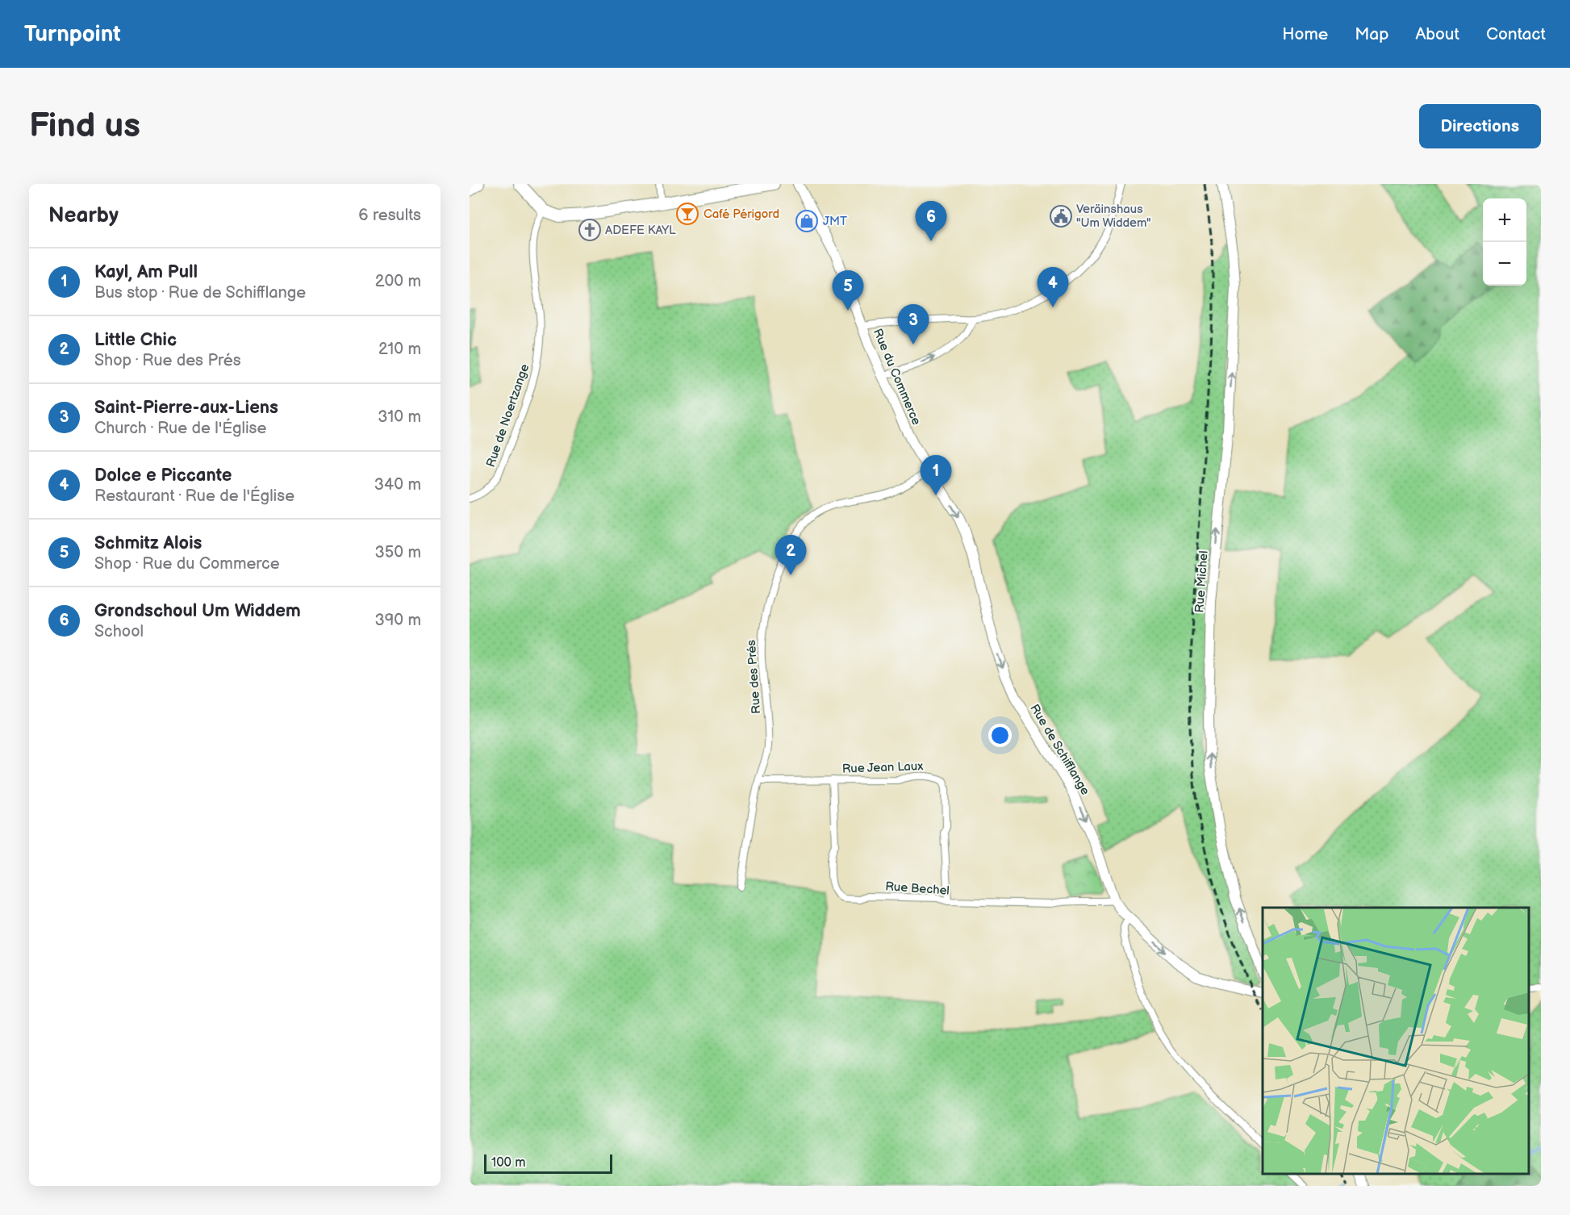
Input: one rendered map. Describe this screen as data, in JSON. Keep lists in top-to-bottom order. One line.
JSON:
{"streets":{"street":["Rue du Commerce","Rue de Noertzange","Rue Michel","Rue des Prés","Rue de Schifflange","Rue Jean Laux","Rue Bechel"]},"crossings":[["Rue du Commerce","Rue des Prés"],["Rue du Commerce","Rue de Schifflange"],["Rue des Prés","Rue de Schifflange"],["Rue des Prés","Rue Jean Laux"],["Rue de Schifflange","Rue Bechel"],["Rue Jean Laux","Rue Bechel"]],"one_way":["Rue Michel","Rue de Schifflange"],"places":{"bar":["Café Périgord"],"public building":["Veräinshaus \"Um Widdem\""],"shop":["JMT"],"church":["ADEFE KAYL"]},"scale_bar":"100 m","page":{"header":"Turnpoint","nav":["Home","Map","About","Contact"],"buttons":"Directions","title":"Find us","heading":["Nearby","6 results"],"map_buttons":["+","−"],"pins":["6","4","5","3","1","2"],"list":[{"mark":"1","name":"Kayl, Am Pull","note":"Bus stop · Rue de Schifflange","value":"200 m"},{"mark":"2","name":"Little Chic","note":"Shop · Rue des Prés","value":"210 m"},{"mark":"3","name":"Saint-Pierre-aux-Liens","note":"Church · Rue de l'Église","value":"310 m"},{"mark":"4","name":"Dolce e Piccante","note":"Restaurant · Rue de l'Église","value":"340 m"},{"mark":"5","name":"Schmitz Alois","note":"Shop · Rue du Commerce","value":"350 m"},{"mark":"6","name":"Grondschoul Um Widdem","note":"School","value":"390 m"}],"scale":"100 m"}}
